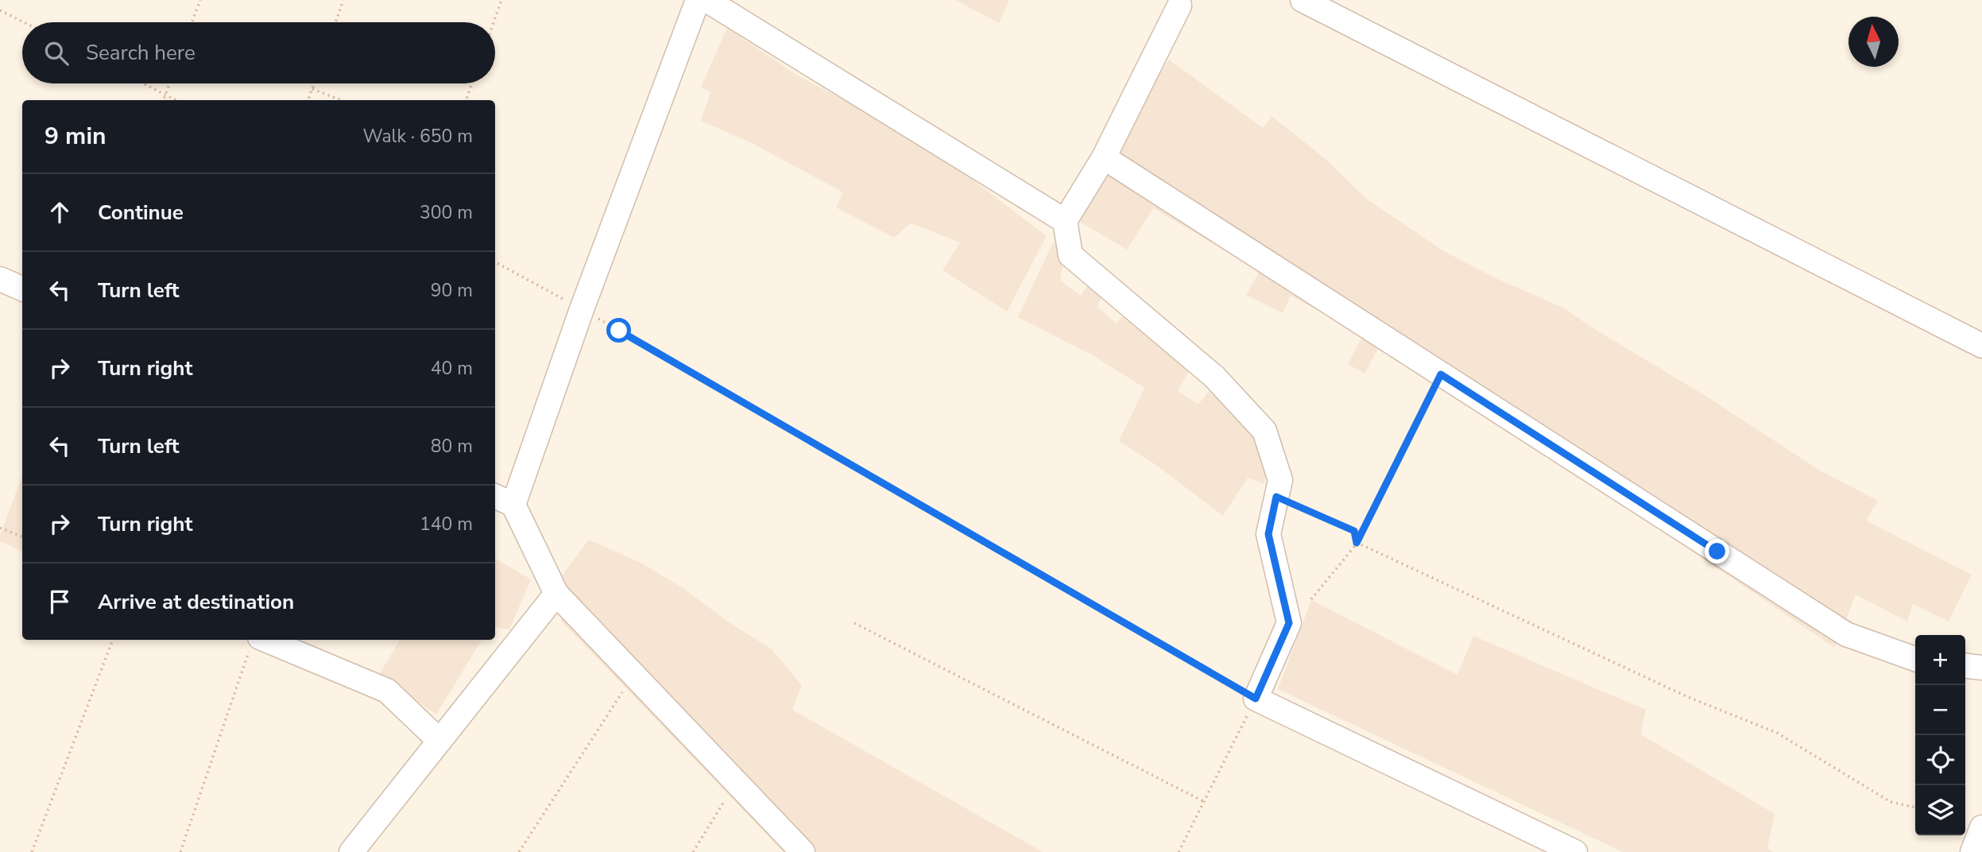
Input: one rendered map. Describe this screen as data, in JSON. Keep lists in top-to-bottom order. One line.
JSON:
{"north":"top","page":{"search":"Search here","heading":["9 min","Walk · 650 m"],"list":[["Continue","300 m"],["Turn left","90 m"],["Turn right","40 m"],["Turn left","80 m"],["Turn right","140 m"],"Arrive at destination"],"map_buttons":["+","−"]}}
